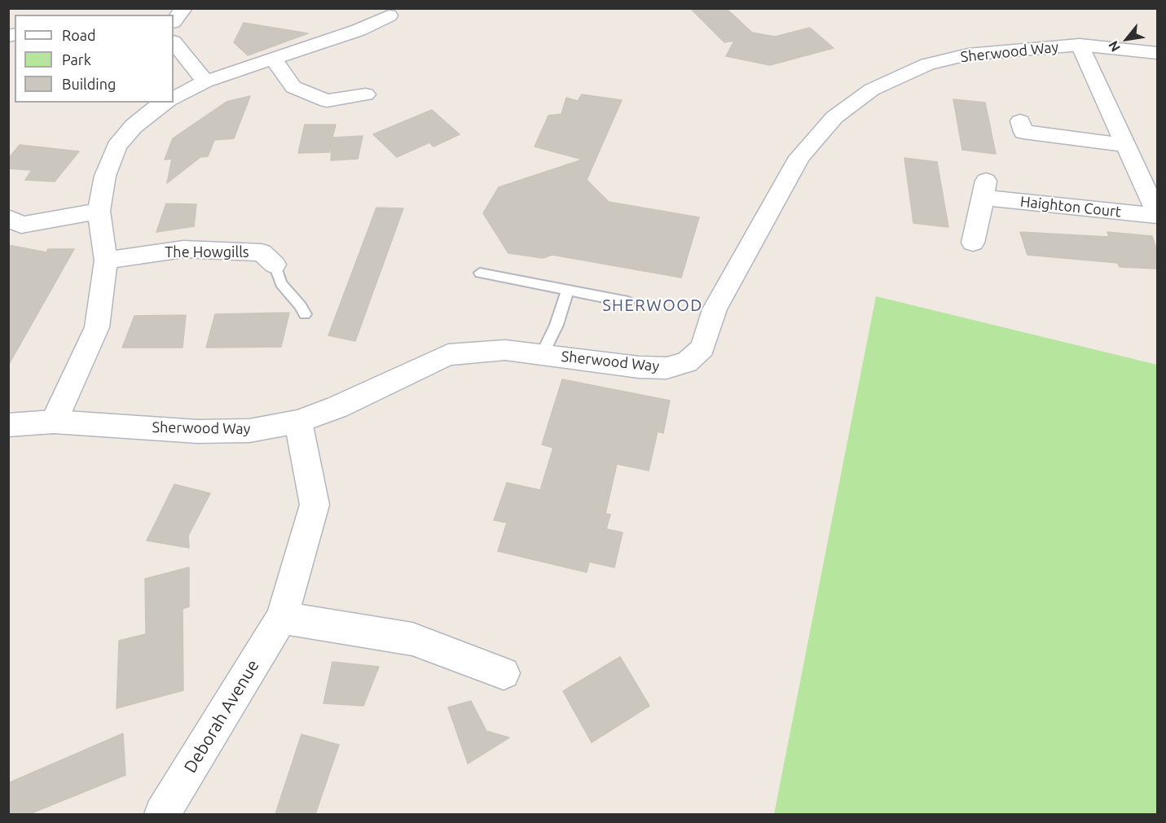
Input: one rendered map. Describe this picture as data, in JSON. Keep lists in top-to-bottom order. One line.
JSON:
{"streets":{"street":["Sherwood Way","Haighton Court","The Howgills","Deborah Avenue"]},"crossings":[["Sherwood Way","Haighton Court"],["Sherwood Way","Deborah Avenue"]],"districts":["SHERWOOD"],"legend":["Road","Park","Building"],"north":"bottom left"}
